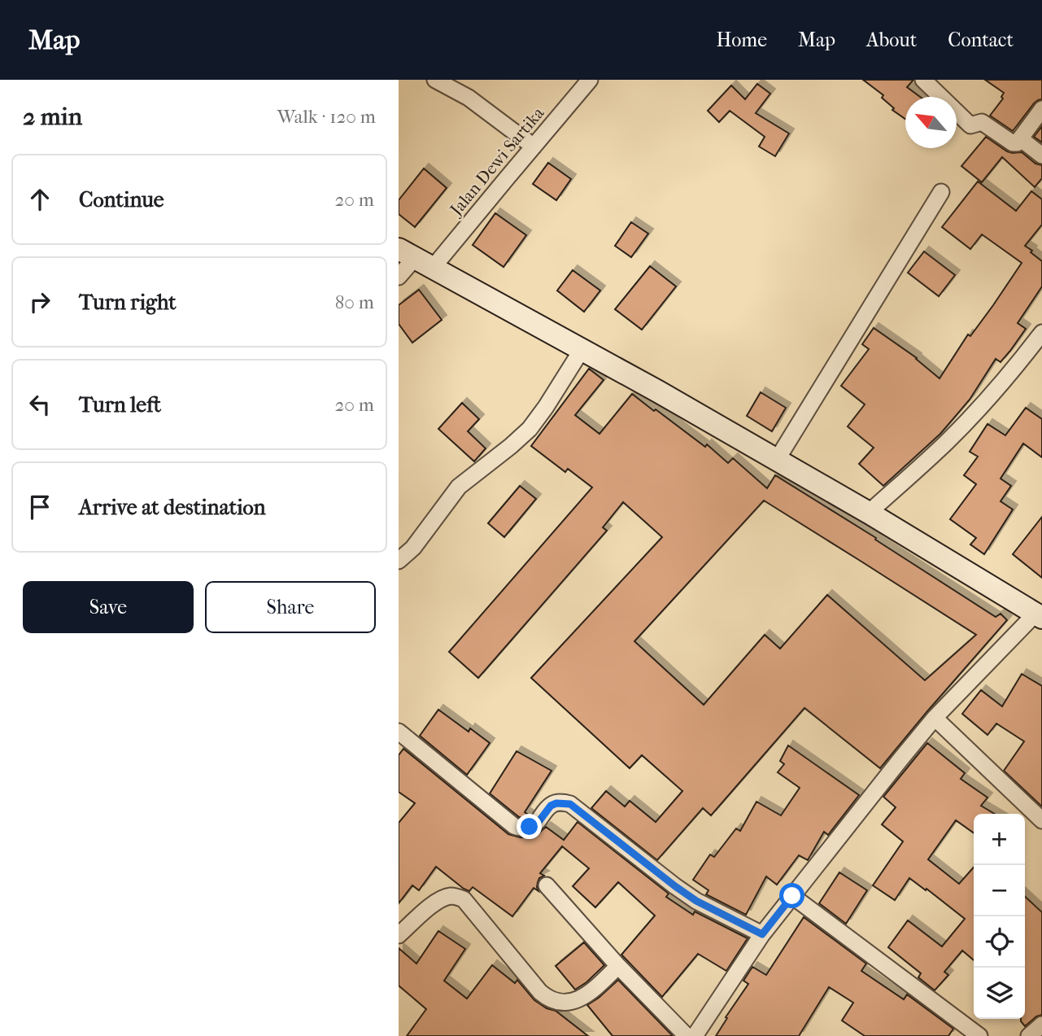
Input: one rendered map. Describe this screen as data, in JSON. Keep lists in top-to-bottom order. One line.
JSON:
{"streets":{"street":["Jalan Dewi Sartika"]},"north":"top left","page":{"header":"Map","nav":["Home","Map","About","Contact"],"heading":["2 min","Walk · 120 m"],"list":[["Continue","20 m"],["Turn right","80 m"],["Turn left","20 m"],"Arrive at destination"],"buttons":["Save","Share"],"map_buttons":["+","−"]}}
